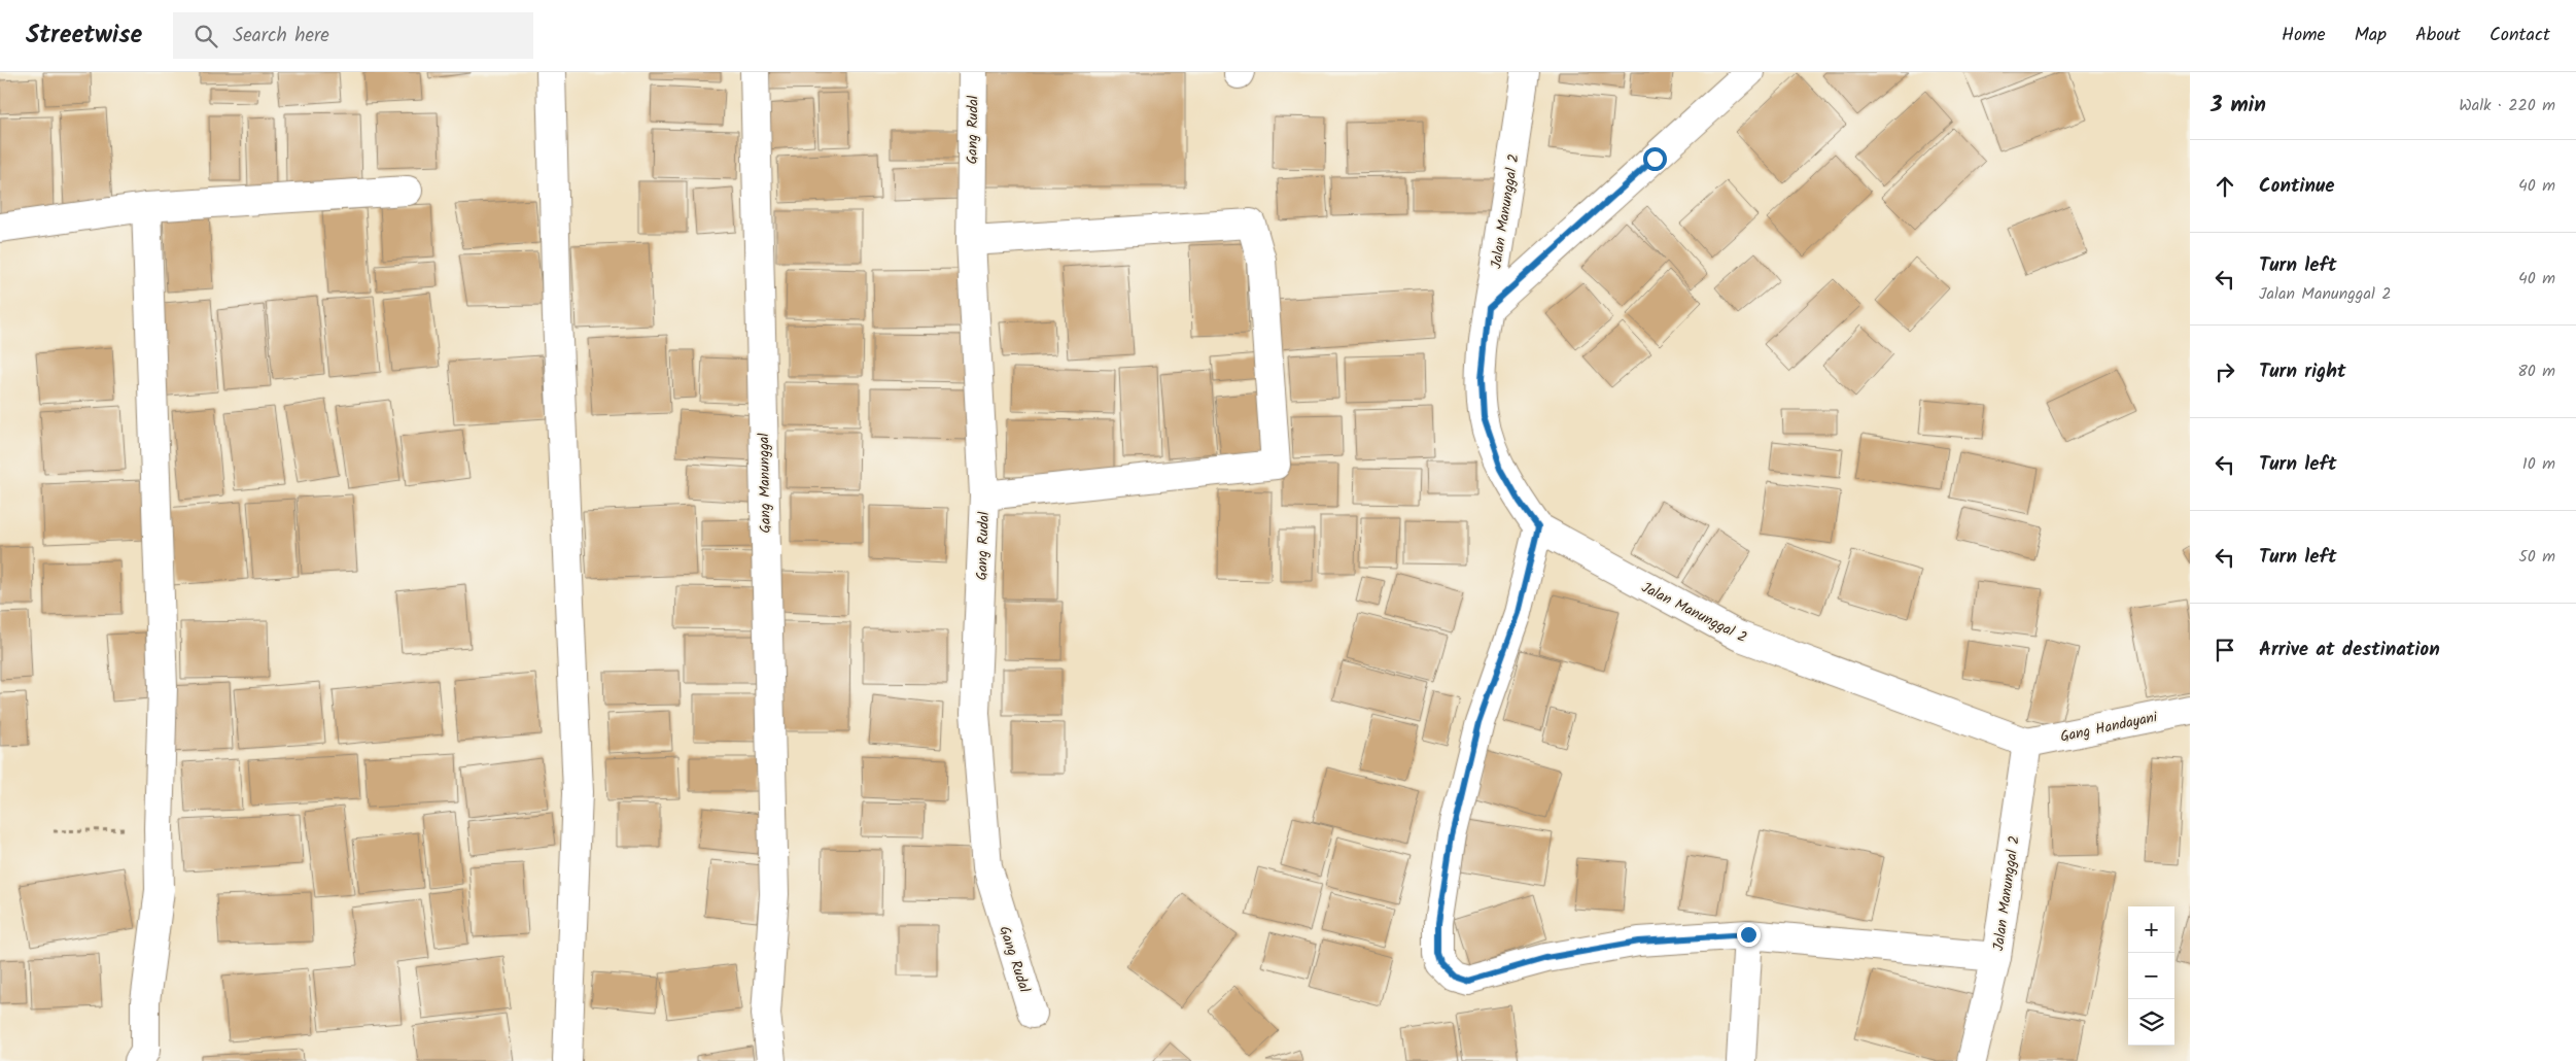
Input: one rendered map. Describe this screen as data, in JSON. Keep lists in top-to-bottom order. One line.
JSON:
{"streets":{"street":["Gang Rudal","Jalan Manunggal 2","Gang Manunggal","Gang Handayani"]},"crossings":[["Jalan Manunggal 2","Gang Handayani"]],"page":{"header":"Streetwise","search":"Search here","nav":["Home","Map","About","Contact"],"heading":["3 min","Walk · 220 m"],"list":[["Continue","40 m"],["Turn left","Jalan Manunggal 2","40 m"],["Turn right","80 m"],["Turn left","10 m"],["Turn left","50 m"],"Arrive at destination"],"map_buttons":["+","−"]}}
